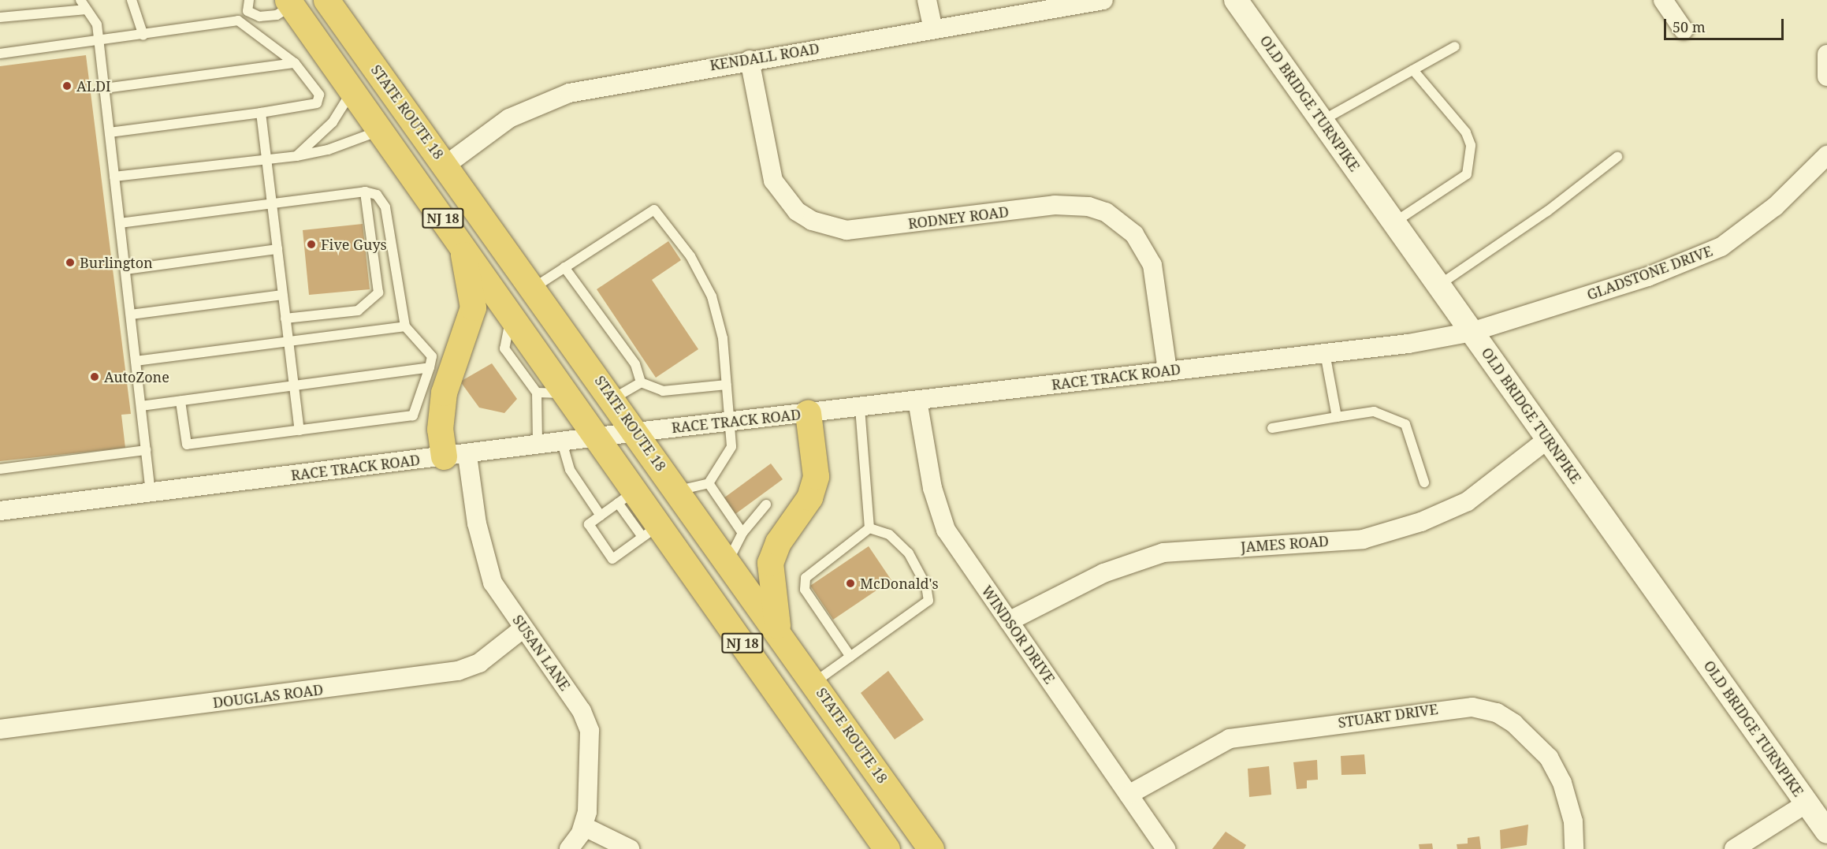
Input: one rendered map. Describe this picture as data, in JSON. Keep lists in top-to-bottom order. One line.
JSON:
{"streets":{"highway":["STATE ROUTE 18","NJ 18"],"street":["KENDALL ROAD","OLD BRIDGE TURNPIKE","RODNEY ROAD","GLADSTONE DRIVE","RACE TRACK ROAD","JAMES ROAD","WINDSOR DRIVE","SUSAN LANE","DOUGLAS ROAD","STUART DRIVE"]},"crossings":[["KENDALL ROAD","STATE ROUTE 18"],["KENDALL ROAD","RODNEY ROAD"],["OLD BRIDGE TURNPIKE","GLADSTONE DRIVE"],["OLD BRIDGE TURNPIKE","RACE TRACK ROAD"],["OLD BRIDGE TURNPIKE","JAMES ROAD"],["STATE ROUTE 18","RACE TRACK ROAD"],["RODNEY ROAD","RACE TRACK ROAD"],["NJ 18","RACE TRACK ROAD"],["GLADSTONE DRIVE","RACE TRACK ROAD"],["RACE TRACK ROAD","WINDSOR DRIVE"],["RACE TRACK ROAD","SUSAN LANE"],["JAMES ROAD","WINDSOR DRIVE"],["WINDSOR DRIVE","STUART DRIVE"],["SUSAN LANE","DOUGLAS ROAD"]],"places":["ALDI","Five Guys","Burlington","AutoZone","McDonald's"],"scale_bar":"50 m"}
